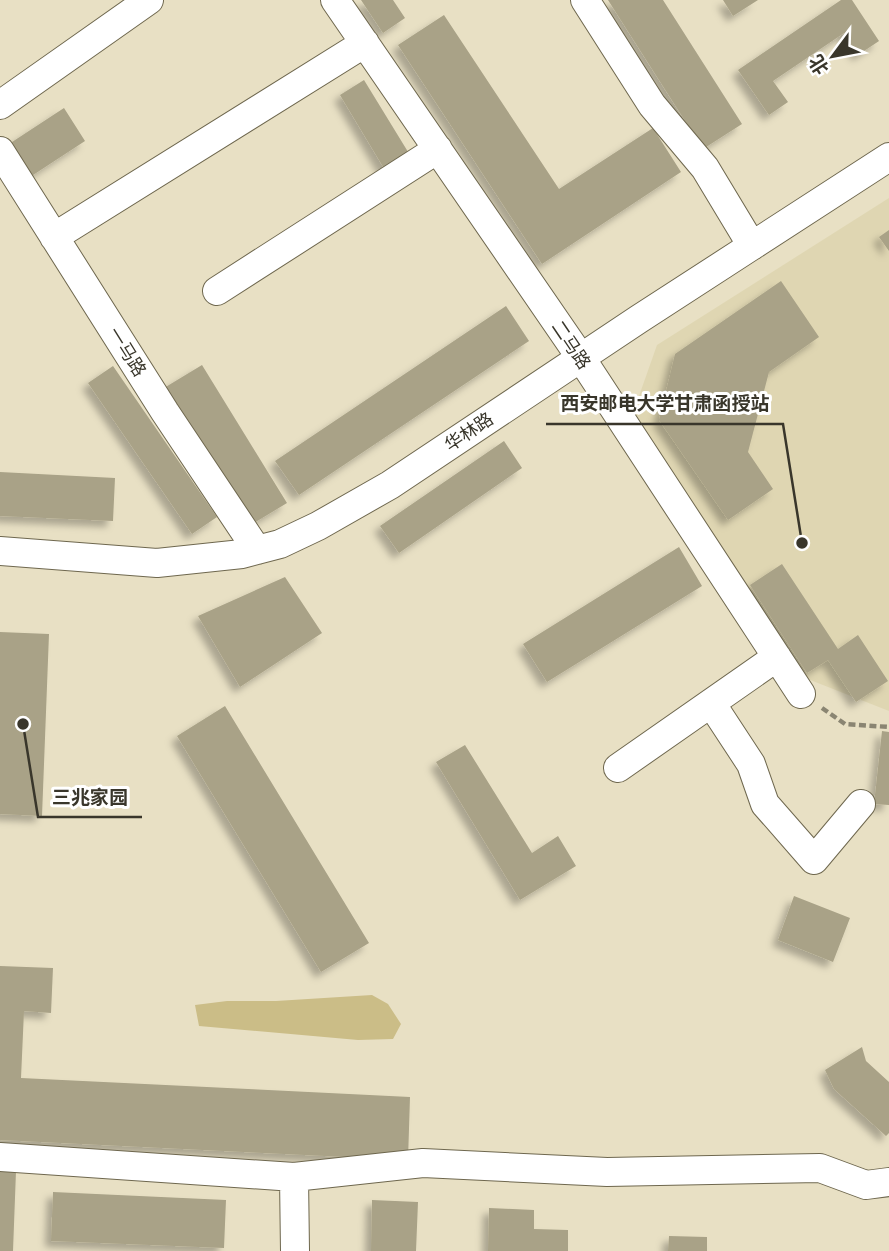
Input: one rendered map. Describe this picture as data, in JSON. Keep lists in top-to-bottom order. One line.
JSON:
{"streets":{"street":["二马路","一马路","华林路"]},"crossings":[["二马路","华林路"],["一马路","华林路"]],"places":["西安邮电大学甘肃函授站","三兆家园"],"north":"bottom left"}
